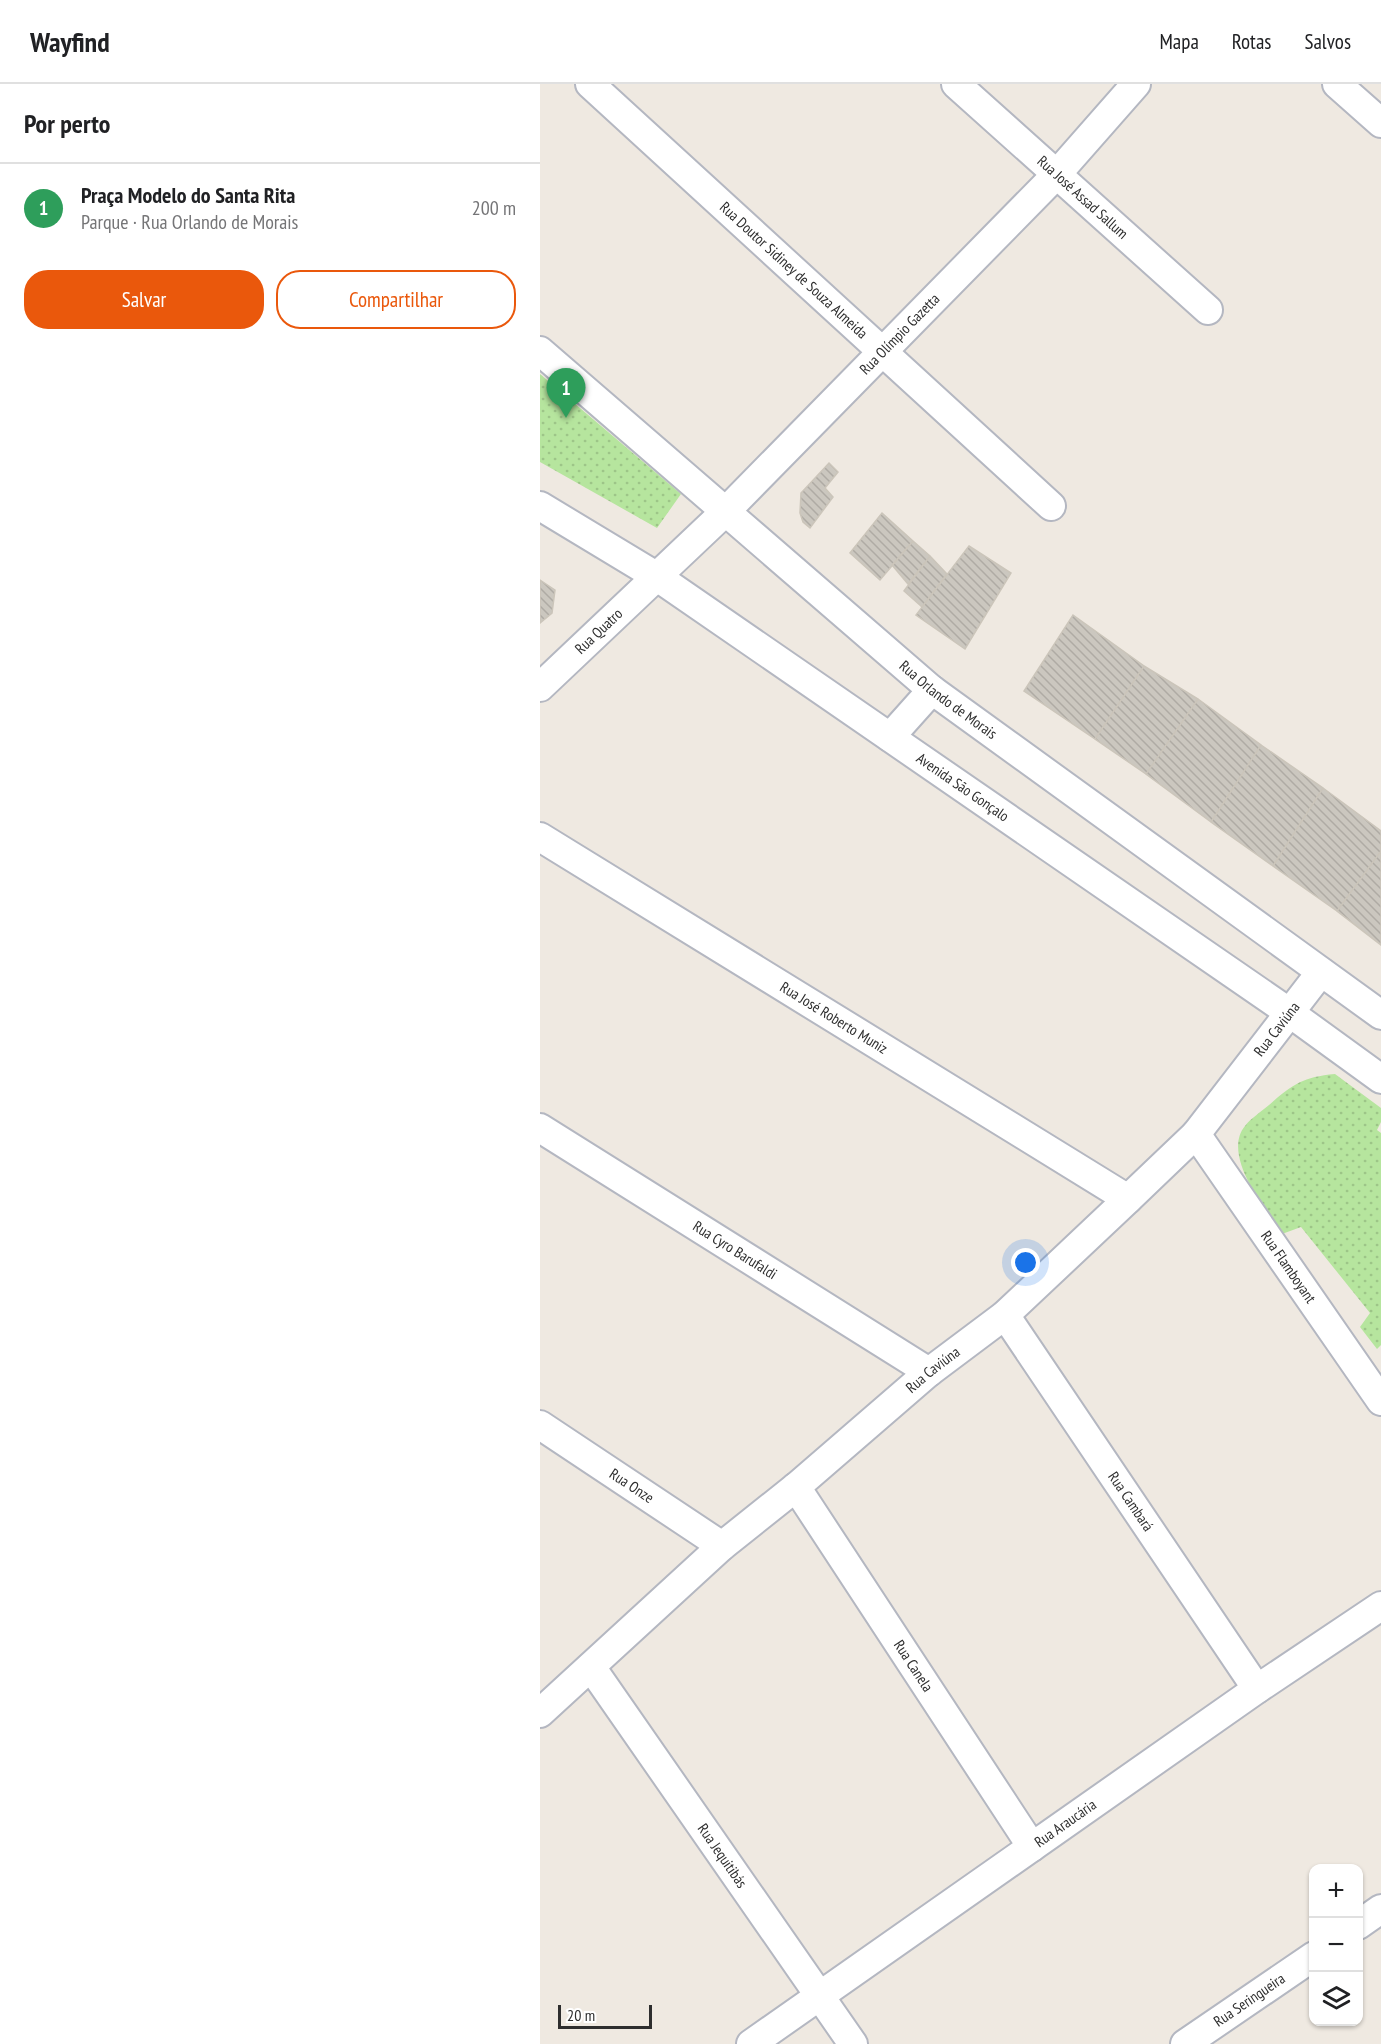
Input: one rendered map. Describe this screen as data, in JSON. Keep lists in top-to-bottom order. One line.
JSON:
{"streets":{"street":["Rua José Assad Sallum","Rua Doutor Sidiney de Souza Almeida","Rua Olímpio Gazetta","Rua Quatro","Rua Orlando de Morais","Avenida São Gonçalo","Rua José Roberto Muniz","Rua Caviúna","Rua Cyro Barufaldi","Rua Flamboyant","Rua Onze","Rua Cambará","Rua Canela","Rua Araucária","Rua Jequitibás","Rua Seringueira"]},"crossings":[["Rua José Assad Sallum","Rua Olímpio Gazetta"],["Rua Doutor Sidiney de Souza Almeida","Rua Olímpio Gazetta"],["Rua Olímpio Gazetta","Rua Quatro"],["Rua Olímpio Gazetta","Rua Orlando de Morais"],["Rua Olímpio Gazetta","Avenida São Gonçalo"],["Rua Quatro","Avenida São Gonçalo"],["Rua Orlando de Morais","Rua Caviúna"],["Avenida São Gonçalo","Rua Caviúna"],["Rua José Roberto Muniz","Rua Caviúna"],["Rua Caviúna","Rua Cyro Barufaldi"],["Rua Caviúna","Rua Flamboyant"],["Rua Caviúna","Rua Onze"],["Rua Caviúna","Rua Cambará"],["Rua Caviúna","Rua Canela"],["Rua Caviúna","Rua Jequitibás"],["Rua Cambará","Rua Araucária"],["Rua Canela","Rua Araucária"],["Rua Araucária","Rua Jequitibás"]],"scale_bar":"20 m","page":{"header":"Wayfind","nav":["Mapa","Rotas","Salvos"],"heading":"Por perto","list":[{"mark":"1","name":"Praça Modelo do Santa Rita","note":"Parque · Rua Orlando de Morais","value":"200 m"}],"buttons":["Salvar","Compartilhar"],"pins":"1","map_buttons":["+","−"],"scale":"20 m"}}
